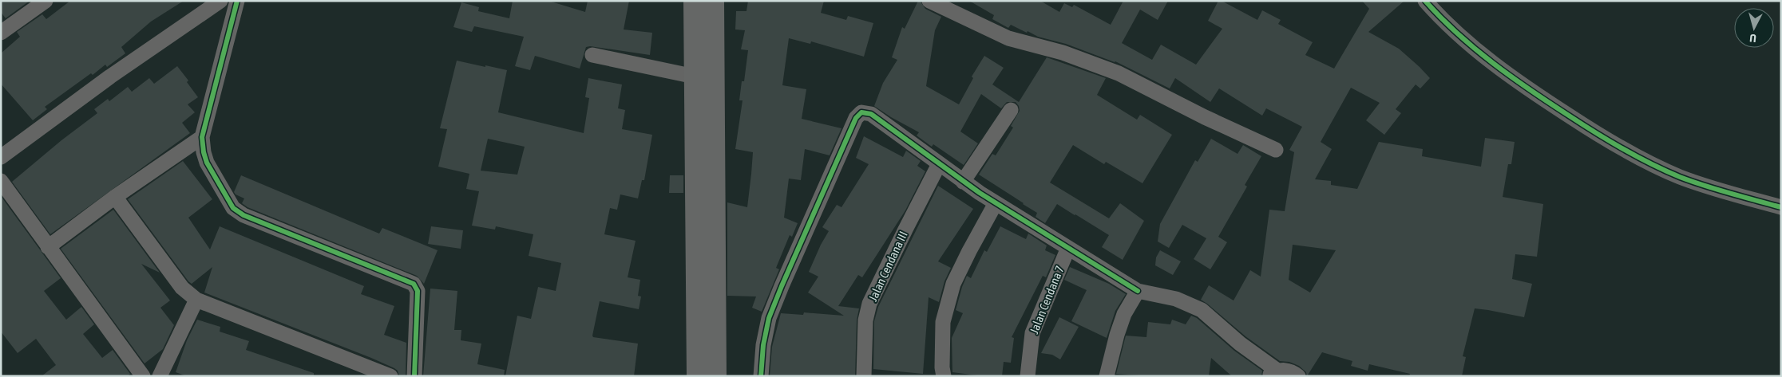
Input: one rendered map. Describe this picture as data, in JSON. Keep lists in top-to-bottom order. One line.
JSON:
{"streets":{"street":["Jalan Cendana III","Jalan Cendana 7"]},"north":"bottom"}
